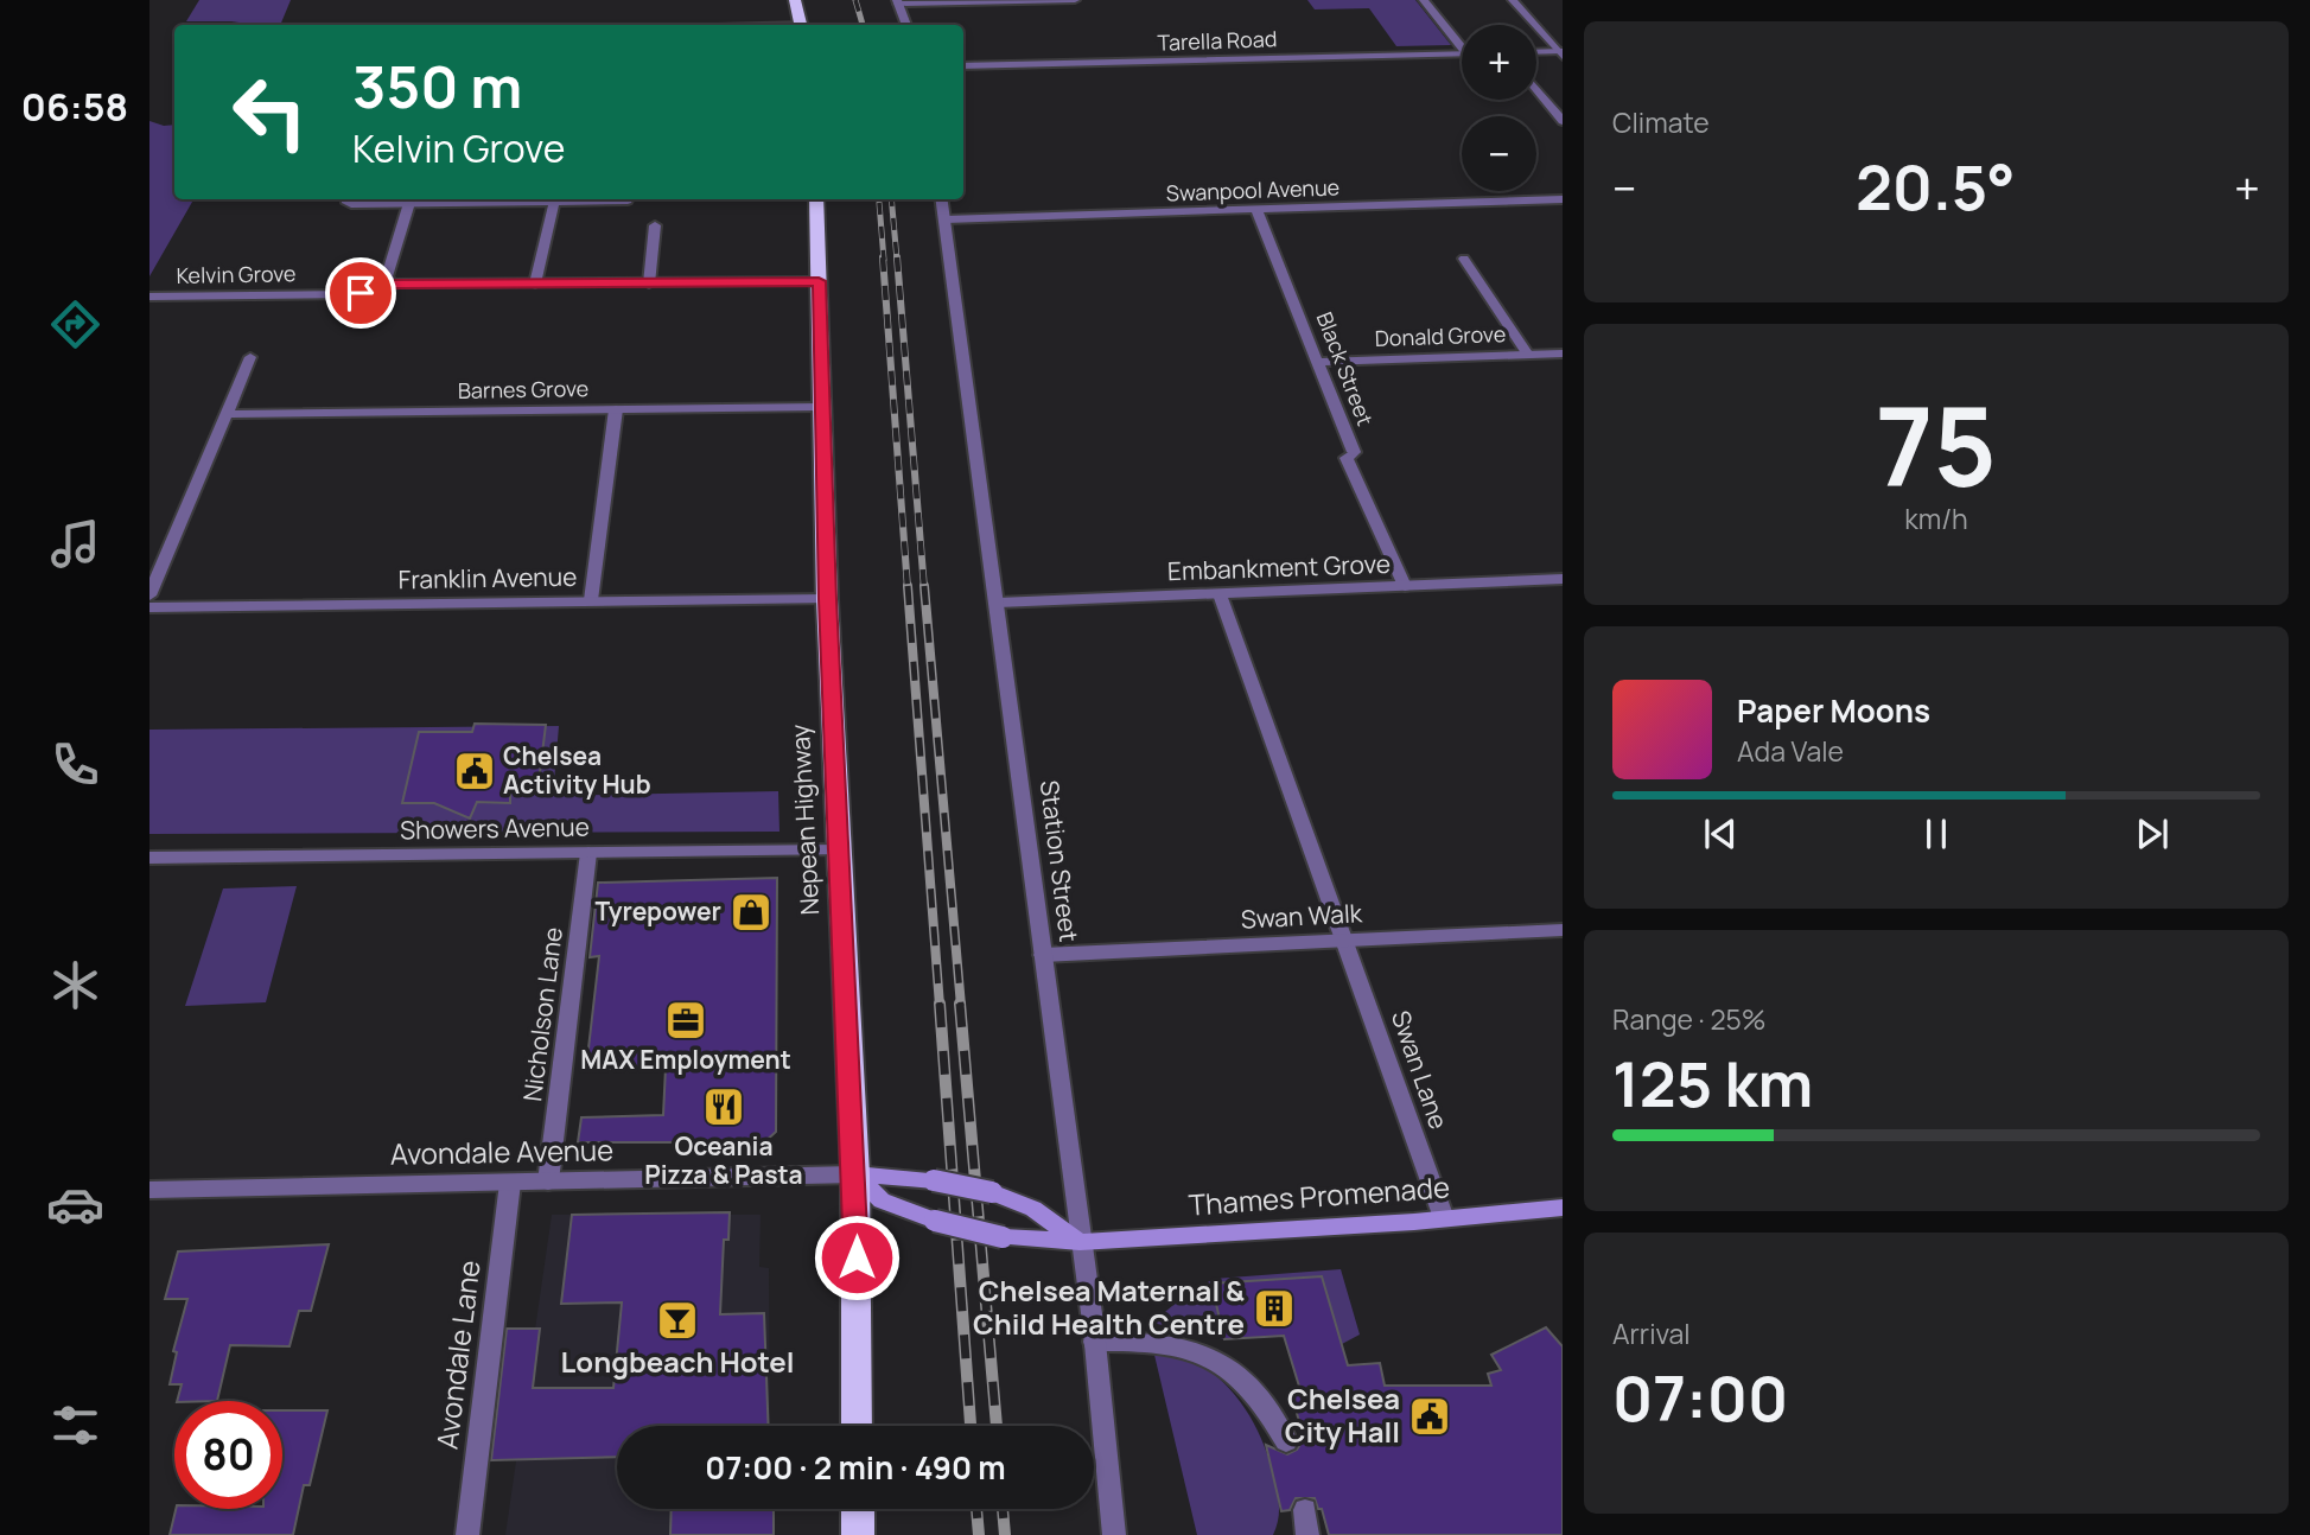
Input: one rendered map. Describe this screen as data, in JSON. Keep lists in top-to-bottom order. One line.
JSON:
{"streets":{"highway":["Nepean Highway"],"main road":["Thames Promenade"],"street":["Tarella Road","Swanpool Avenue","Kelvin Grove","Donald Grove","Black Street","Barnes Grove","Embankment Grove","Franklin Avenue","Showers Avenue","Station Street","Swan Walk","Nicholson Lane","Swan Lane","Avondale Avenue","Avondale Lane"]},"crossings":[["Swanpool Avenue","Black Street"],["Swanpool Avenue","Station Street"],["Kelvin Grove","Nepean Highway"],["Donald Grove","Black Street"],["Black Street","Embankment Grove"],["Barnes Grove","Nepean Highway"],["Embankment Grove","Station Street"],["Embankment Grove","Swan Lane"],["Franklin Avenue","Nepean Highway"],["Nepean Highway","Showers Avenue"],["Nepean Highway","Avondale Avenue"],["Nepean Highway","Thames Promenade"],["Showers Avenue","Nicholson Lane"],["Station Street","Swan Walk"],["Station Street","Thames Promenade"],["Swan Walk","Swan Lane"],["Nicholson Lane","Avondale Avenue"],["Swan Lane","Thames Promenade"],["Avondale Avenue","Thames Promenade"],["Avondale Avenue","Avondale Lane"]],"places":{"public building":["Chelsea Activity Hub","Chelsea City Hall"],"shop":["Tyrepower"],"office":["MAX Employment"],"restaurant":["Oceania Pizza & Pasta"],"building":["Chelsea Maternal & Child Health Centre"],"bar":["Longbeach Hotel"]},"page":{"tabs":"06:58","tile":["Climate",["75","km/h"],["Range · 25%","125 km"],["Arrival","07:00"]],"map_buttons":["+","−"],"turn":["350 m","Kelvin Grove"],"heat":["−","20.5°","+"],"song":["Paper Moons","Ada Vale"],"limit":"80","trip":"07:00 · 2 min · 490 m"}}
